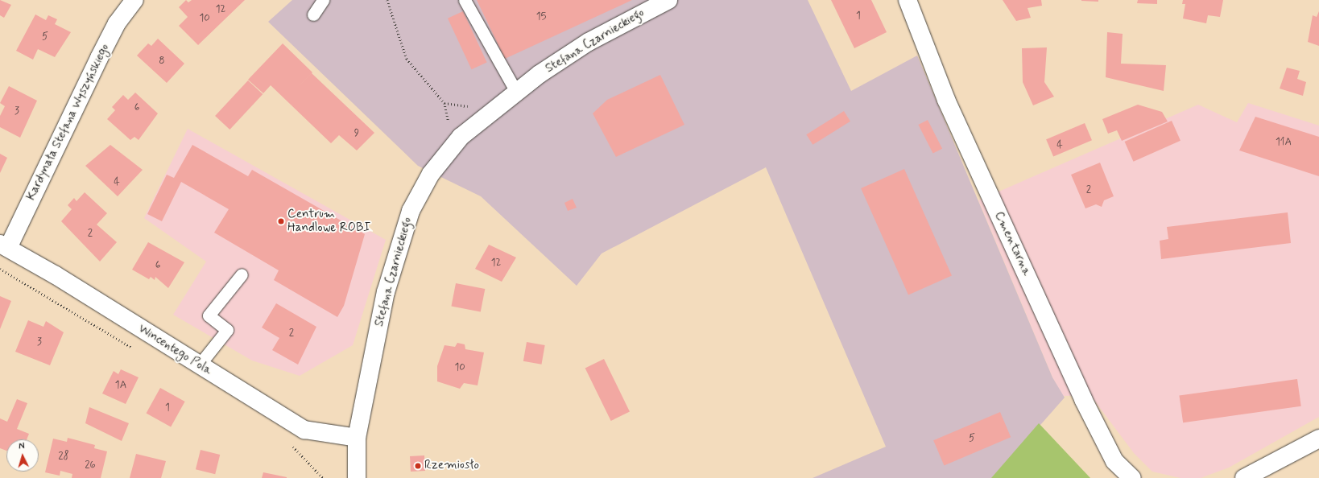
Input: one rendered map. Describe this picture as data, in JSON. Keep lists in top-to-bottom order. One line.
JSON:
{"streets":{"street":["Stefana Czarnieckiego","Kardynała Stefana Wyszyńskiego","Cmentarna","Wincentego Pola"]},"crossings":[["Stefana Czarnieckiego","Wincentego Pola"],["Kardynała Stefana Wyszyńskiego","Wincentego Pola"]],"places":["Centrum Handlowe ROBI","Rzemiosło"],"house_numbers":["12","1","15","10","5","8","6","3","9","11A","4","4","2","2","12","6","2","3","10","1A","1","5","28","26"],"north":"top"}
